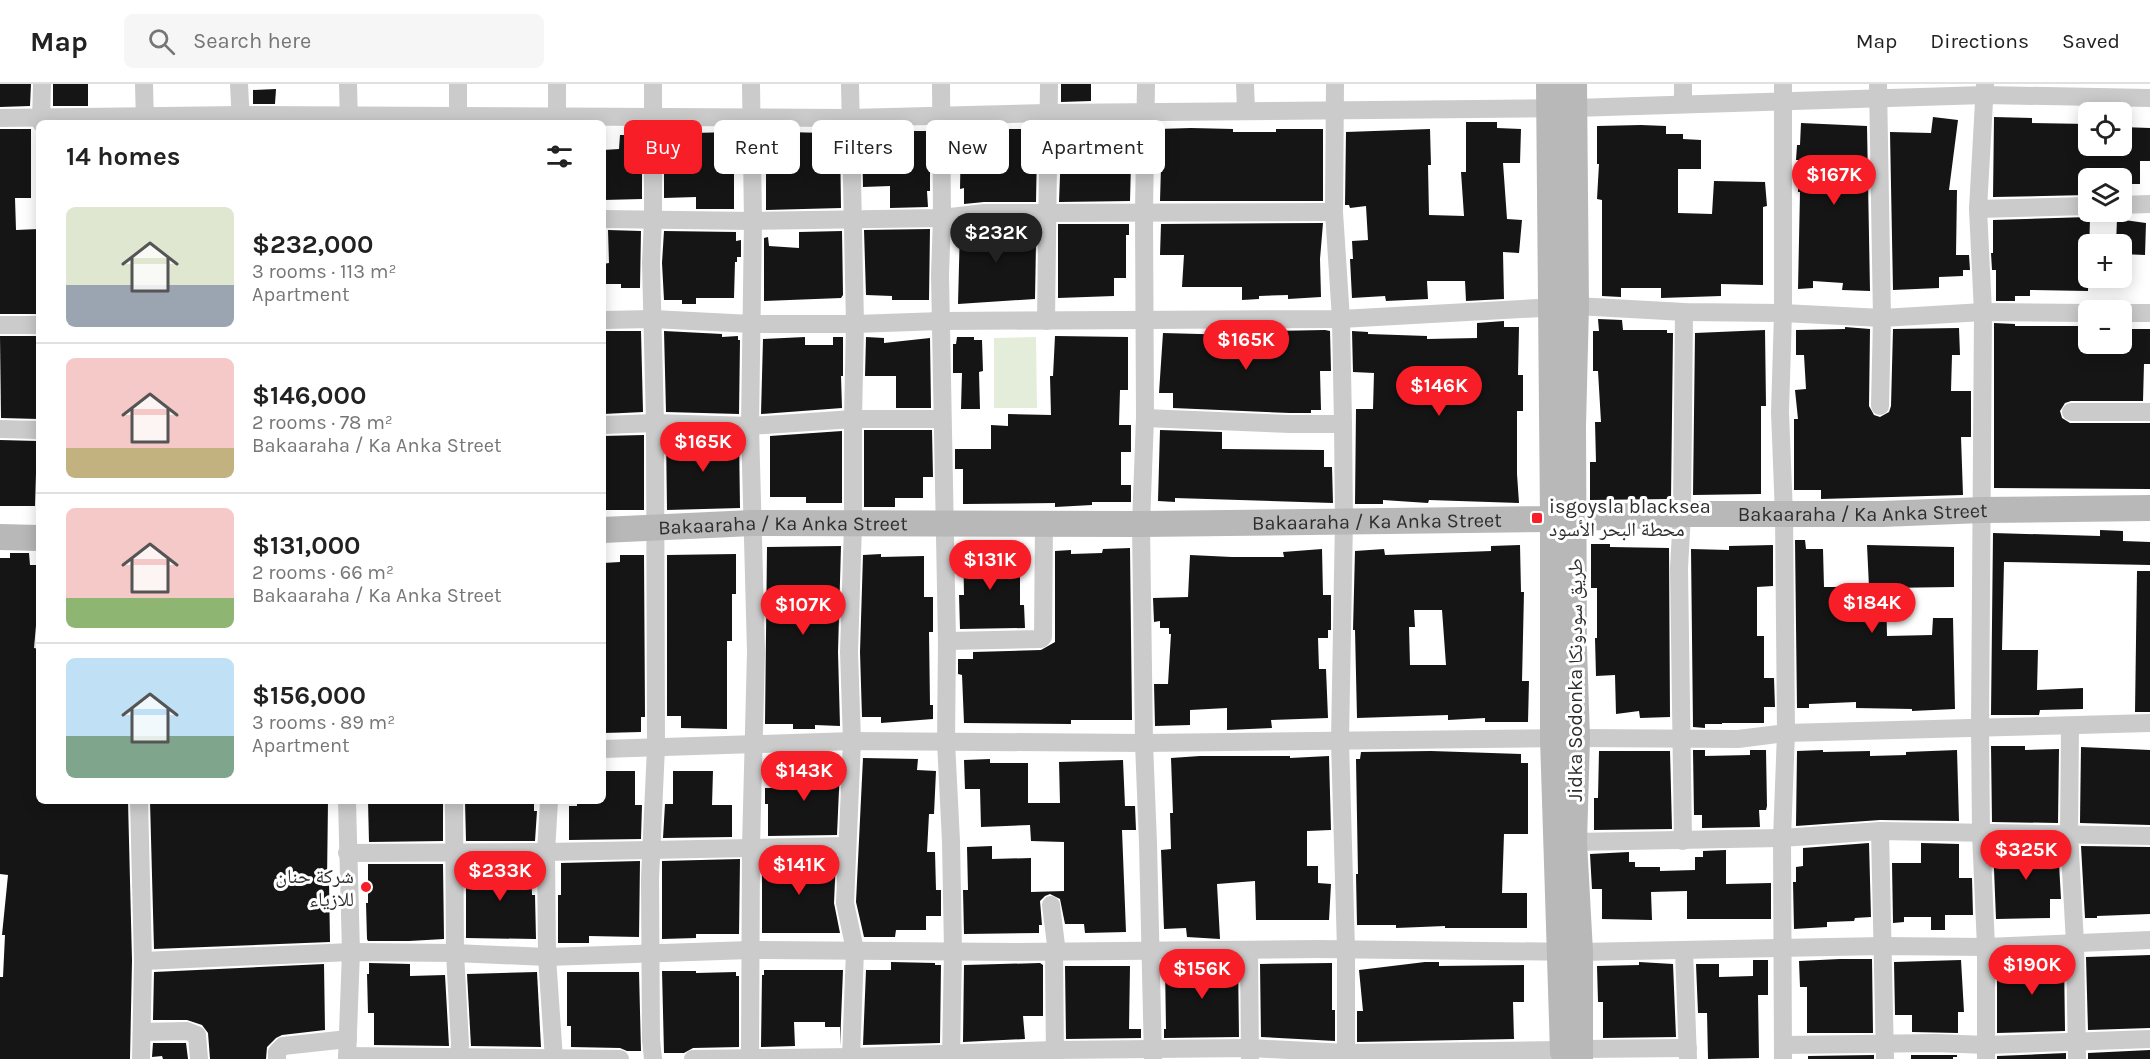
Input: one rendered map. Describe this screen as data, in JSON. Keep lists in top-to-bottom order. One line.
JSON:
{"streets":{"street":["Bakaaraha / Ka Anka Street","Jidka Sodonka طريق سودونكا"]},"crossings":[["Bakaaraha / Ka Anka Street","Jidka Sodonka طريق سودونكا"]],"places":{"transit":["isgoysla blacksea محطة البحر الأسود"],"other":["شركة حنان للازياء"]},"page":{"header":"Map","search":"Search here","nav":["Map","Directions","Saved"],"map_buttons":["+","−"],"chip":["Buy","Rent","Filters","New","Apartment"],"heading":"14 homes","price":["$167K","$232K","$165K","$146K","$165K","$131K","$184K","$107K","$143K","$325K","$141K","$233K","$190K","$156K"],"list":[{"name":"$232,000","note":"3 rooms · 113 m² · Apartment"},{"name":"$146,000","note":"2 rooms · 78 m² · Bakaaraha / Ka Anka Street"},{"name":"$131,000","note":"2 rooms · 66 m² · Bakaaraha / Ka Anka Street"},{"name":"$156,000","note":"3 rooms · 89 m² · Apartment"}]}}
